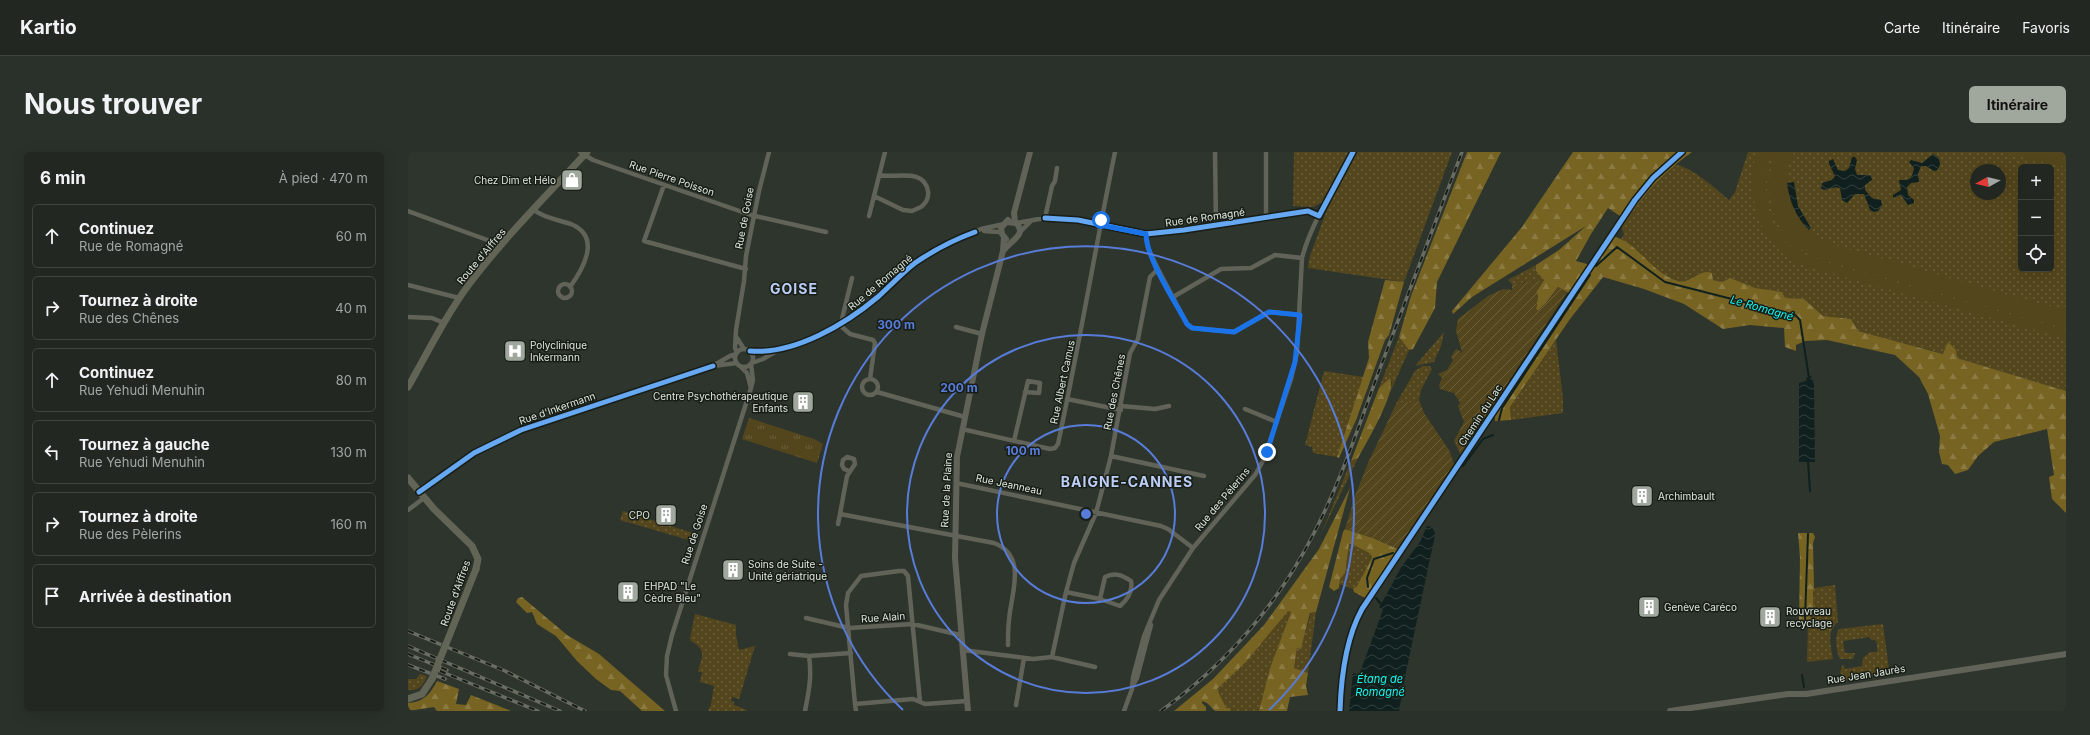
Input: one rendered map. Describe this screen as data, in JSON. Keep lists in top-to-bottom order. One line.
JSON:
{"streets":{"main road":["Route d'Aiffres"],"street":["Rue Pierre Poisson","Rue de Romagné","Rue de Goise","Rue Albert Camus","Rue des Chênes","Rue d'Inkermann","Chemin du Lac","Rue Jeanneau","Rue de la Plaine","Rue des Pèlerins","Rue Alain","Rue Jean Jaurès"]},"crossings":[["Rue Pierre Poisson","Rue de Goise"],["Rue Pierre Poisson","Route d'Aiffres"],["Rue de Romagné","Rue de Goise"],["Rue de Romagné","Rue Albert Camus"],["Rue de Romagné","Rue d'Inkermann"],["Rue de Romagné","Rue de la Plaine"],["Rue de Romagné","Rue des Pèlerins"],["Rue de Goise","Rue d'Inkermann"],["Route d'Aiffres","Rue d'Inkermann"],["Rue Albert Camus","Rue de la Plaine"],["Rue des Chênes","Rue Jeanneau"],["Rue Jeanneau","Rue de la Plaine"],["Rue Jeanneau","Rue des Pèlerins"],["Rue de la Plaine","Rue Alain"]],"districts":["GOISE","BAIGNE-CANNES"],"water":["Le Romagné","Étang de Romagné"],"places":{"shop":["Chez Dim et Hélo"],"hospital":["Polyclinique Inkermann"],"building":["Centre Psychothérapeutique Enfants","Archimbault","CPO","Soins de Suite - Unité gériatrique","EHPAD \"Le Cèdre Bleu\"","Genève Caréco","Rouvreau recyclage"]},"north":"left","page":{"header":"Kartio","nav":["Carte","Itinéraire","Favoris"],"buttons":"Itinéraire","title":"Nous trouver","heading":["6 min","À pied · 470 m"],"map_buttons":["+","−"],"list":[["Continuez","Rue de Romagné","60 m"],["Tournez à droite","Rue des Chênes","40 m"],["Continuez","Rue Yehudi Menuhin","80 m"],["Tournez à gauche","Rue Yehudi Menuhin","130 m"],["Tournez à droite","Rue des Pèlerins","160 m"],"Arrivée à destination"]},"rings":["300 m","200 m","100 m"]}
